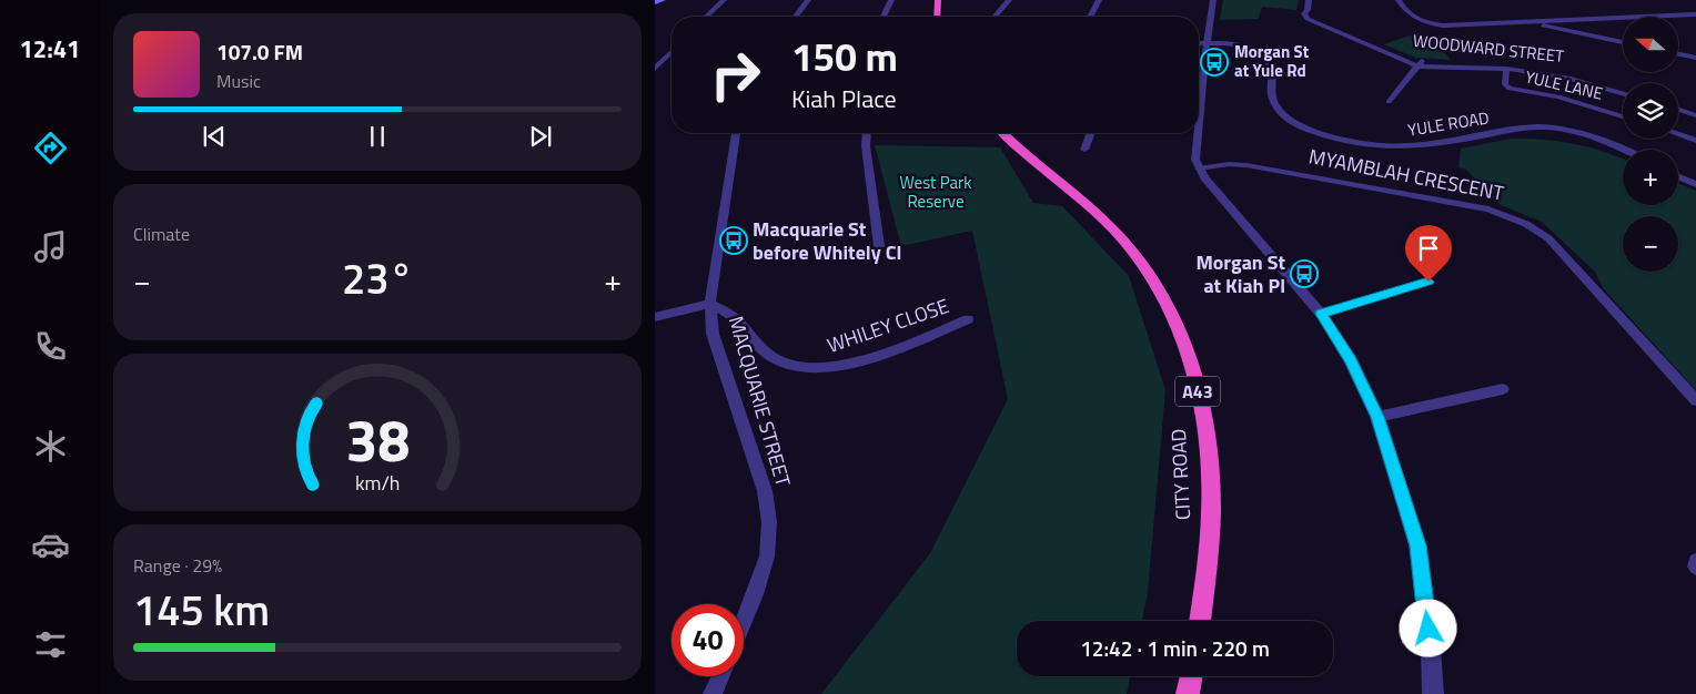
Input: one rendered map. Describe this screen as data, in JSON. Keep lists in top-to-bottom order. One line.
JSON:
{"streets":{"highway":["A43","CITY ROAD"],"street":["WOODWARD STREET","YULE LANE","YULE ROAD","MYAMBLAH CRESCENT","WHILEY CLOSE","MACQUARIE STREET"]},"crossings":[["WOODWARD STREET","YULE LANE"],["WHILEY CLOSE","MACQUARIE STREET"]],"parks":["West Park Reserve"],"places":{"bus stop":["Morgan St at Yule Rd","Macquarie St before Whitely Cl","Morgan St at Kiah Pl"]},"north":"left","page":{"tabs":"12:41","map_buttons":["+","−"],"turn":["150 m","Kiah Place"],"song":["107.0 FM","Music"],"tile":["Climate",["Range · 29%","145 km"]],"heat":["−","23°","+"],"limit":"40","trip":"12:42 · 1 min · 220 m","gauge":["38","km/h"]}}
